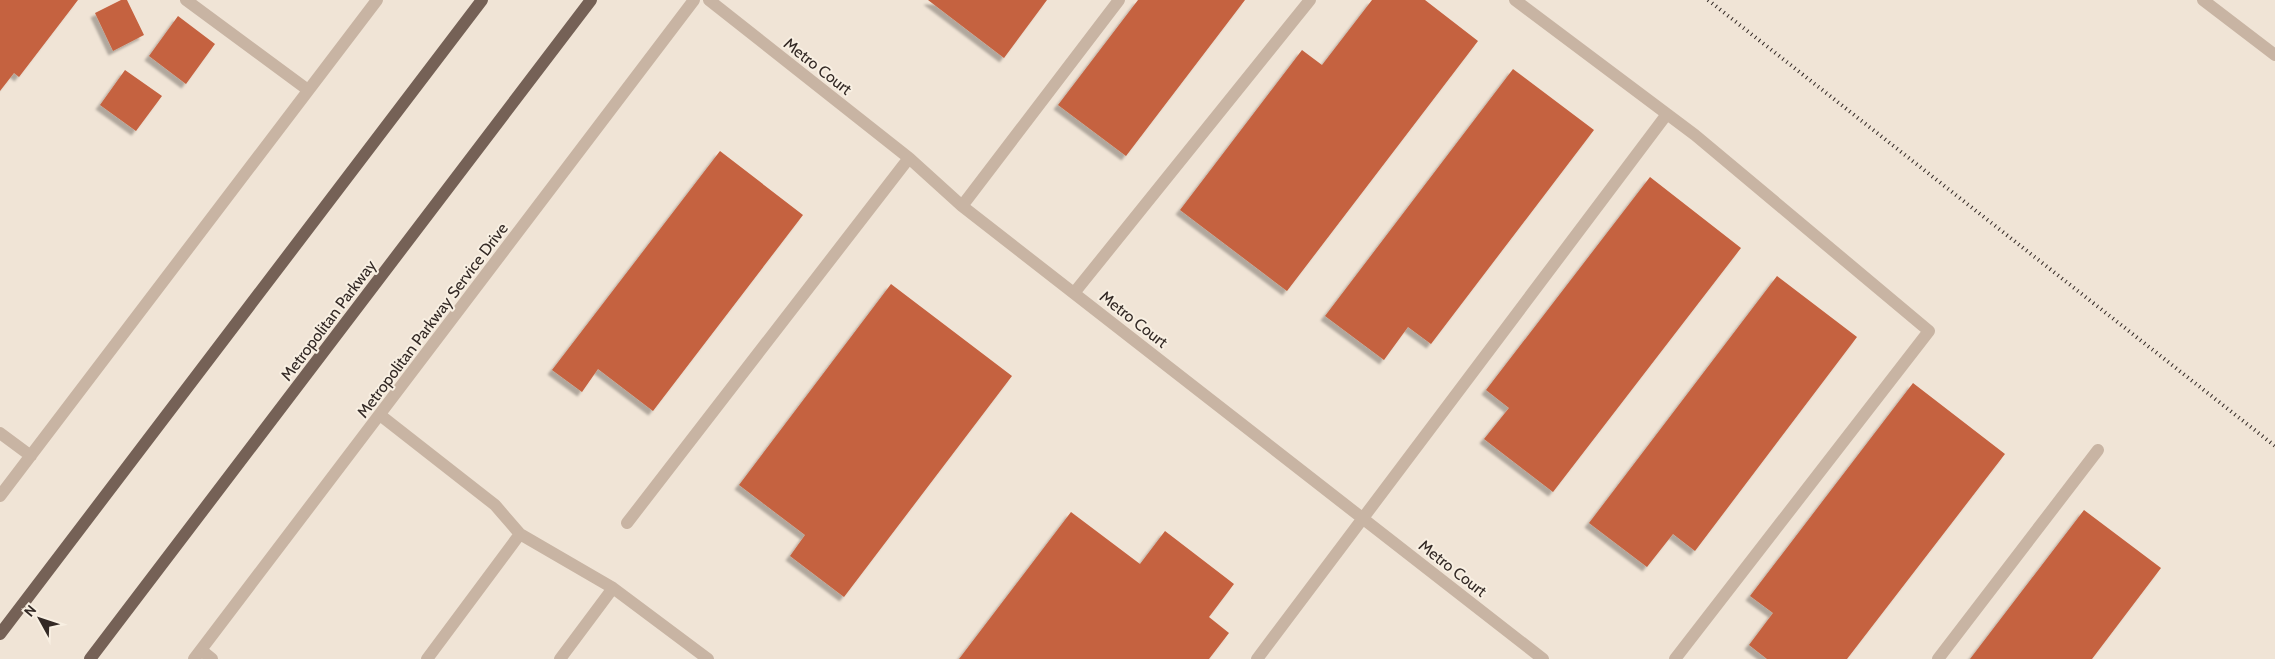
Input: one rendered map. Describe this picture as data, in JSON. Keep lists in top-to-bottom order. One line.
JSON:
{"streets":{"main road":["Metropolitan Parkway"],"street":["Metro Court","Metropolitan Parkway Service Drive"]},"north":"top left"}
